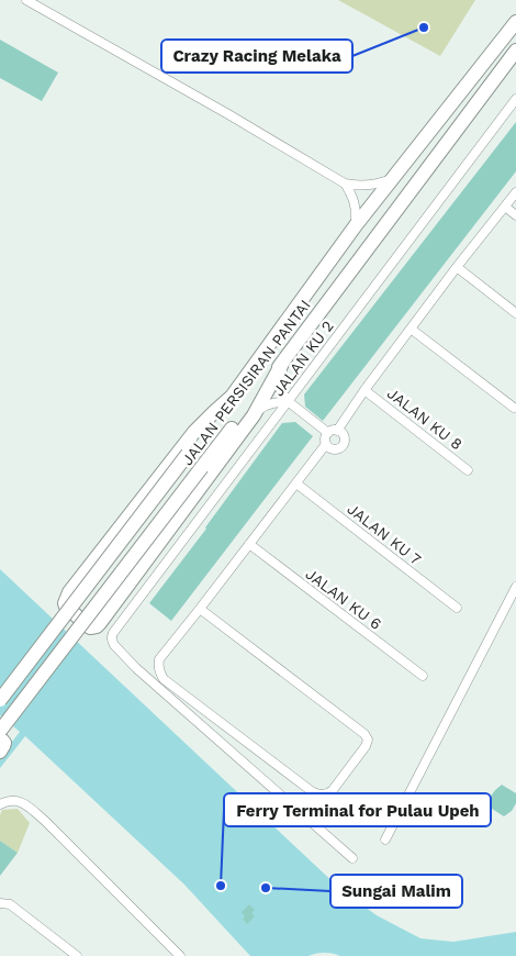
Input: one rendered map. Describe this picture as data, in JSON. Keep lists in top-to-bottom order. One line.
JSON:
{"streets":{"main road":["JALAN PERSISIRAN PANTAI"],"street":["JALAN KU 2","JALAN KU 8","JALAN KU 7","JALAN KU 6"]},"places":["Crazy Racing Melaka","Ferry Terminal for Pulau Upeh","Sungai Malim"]}
